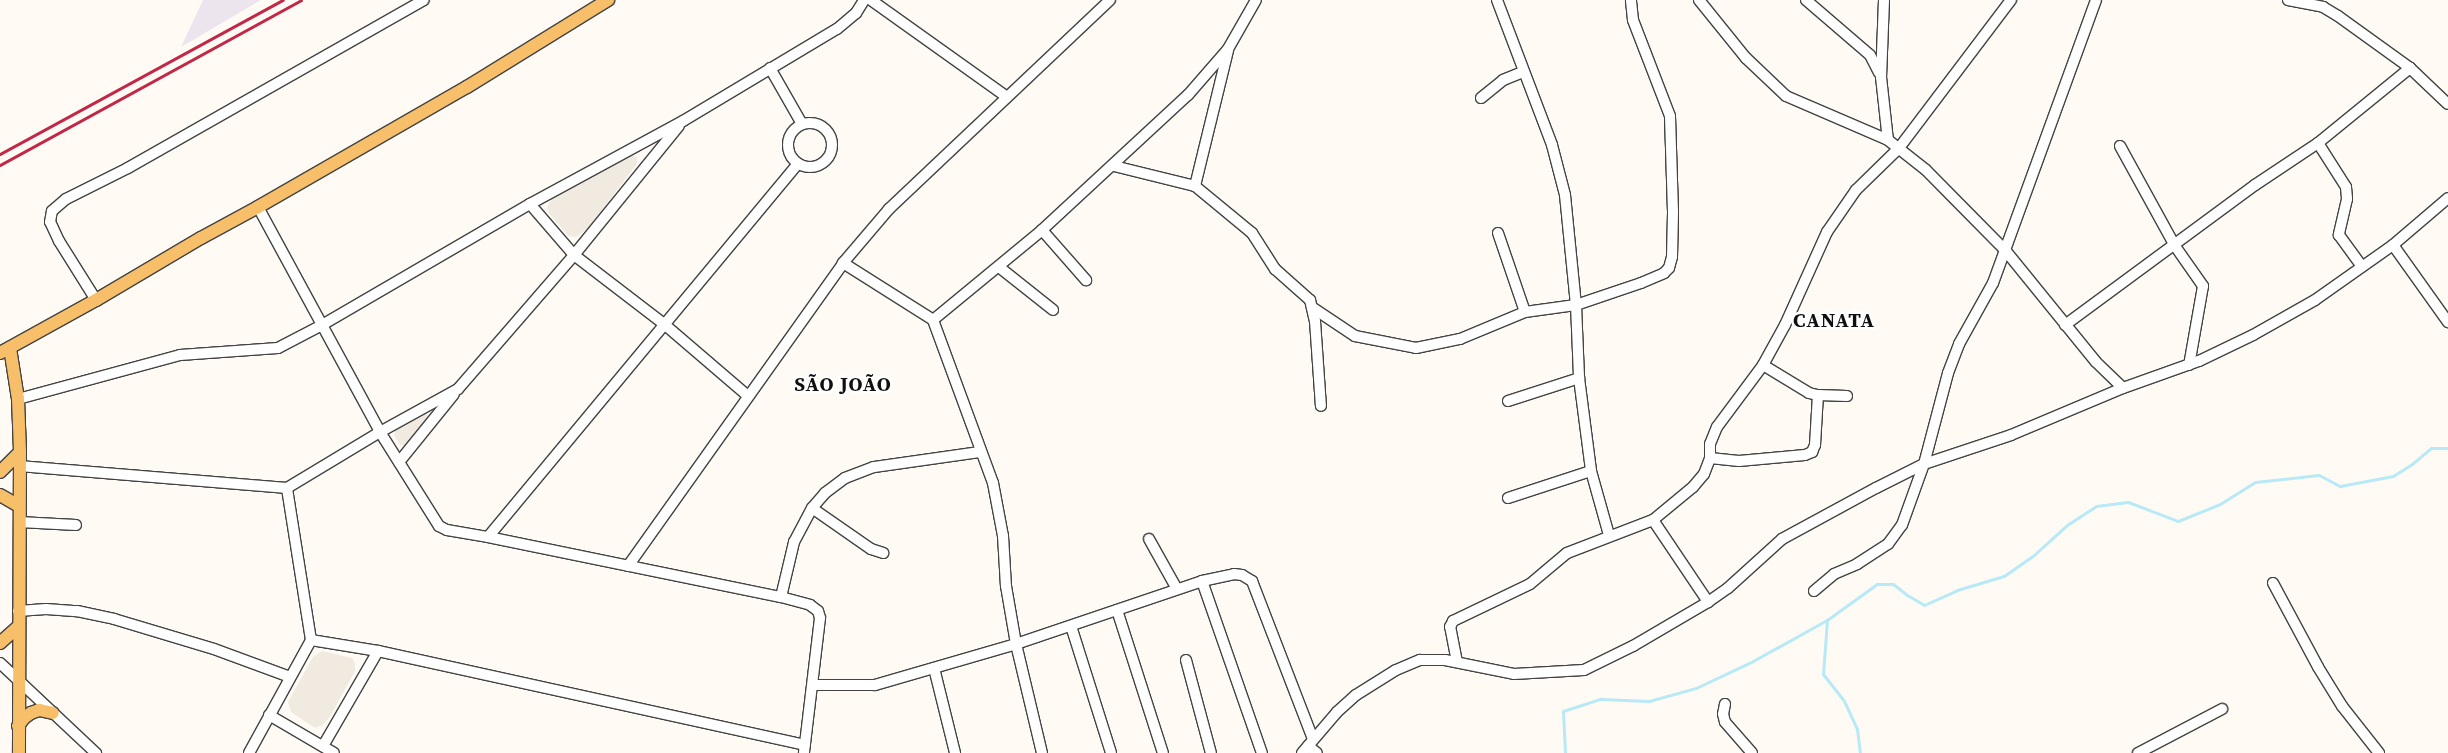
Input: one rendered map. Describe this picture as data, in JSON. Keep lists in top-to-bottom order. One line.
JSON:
{"districts":["CANATA","SÃO JOÃO"]}
